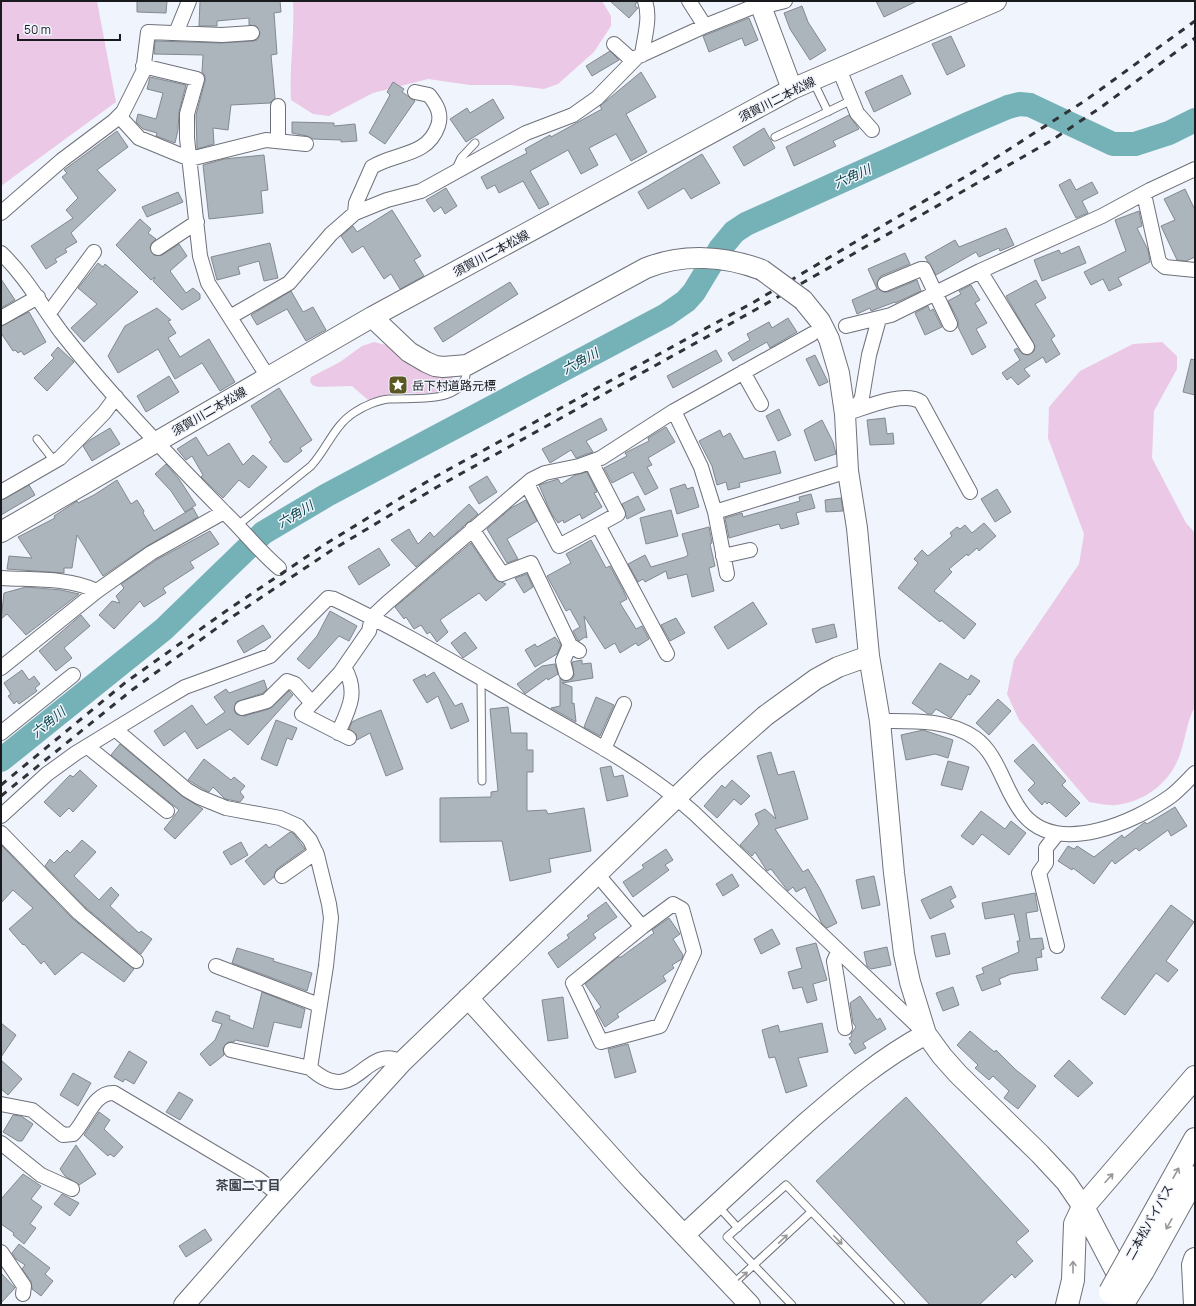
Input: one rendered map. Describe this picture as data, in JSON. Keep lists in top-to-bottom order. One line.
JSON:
{"streets":{"highway":["二本松バイパス"],"street":["須賀川二本松線"]},"districts":["茶園二丁目"],"water":["六角川"],"places":{"place":["岳下村道路元標"]},"scale_bar":"50 m"}
